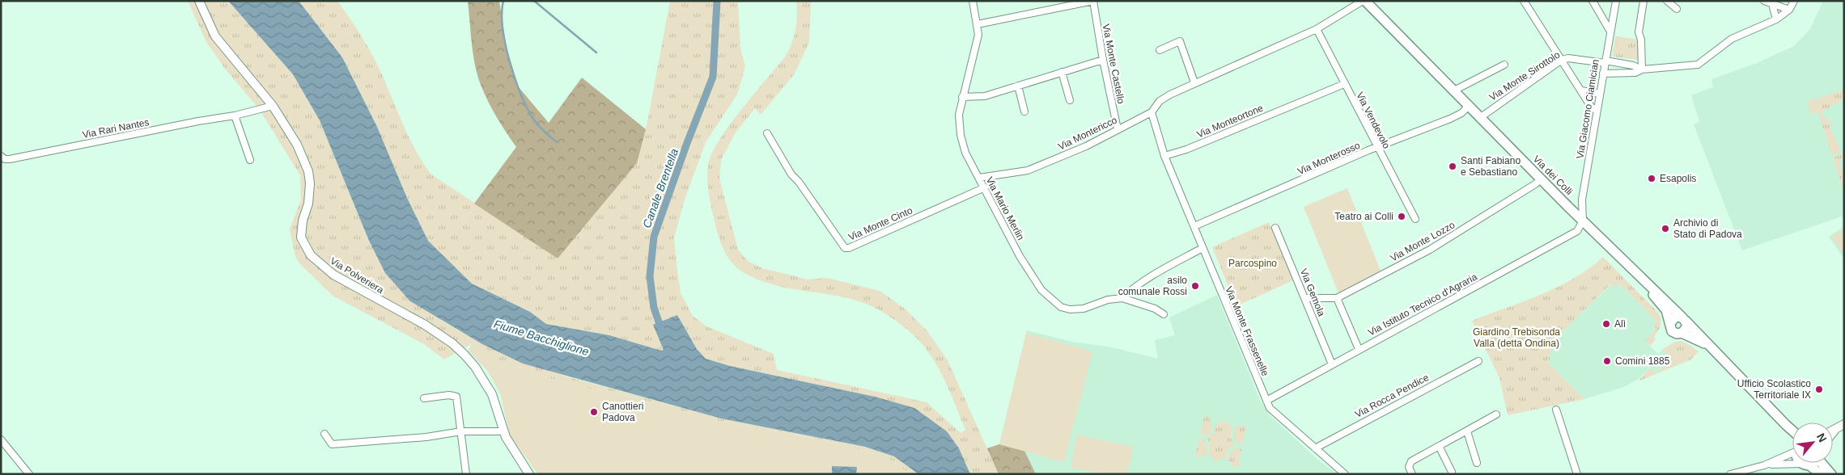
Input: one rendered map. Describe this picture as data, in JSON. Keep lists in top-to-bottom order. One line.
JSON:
{"streets":{"main road":["Via dei Colli"],"street":["Via Monte Castello","Via Monte Sirottolo","Via Giacomo Ciamician","Via Vendevolo","Via Monteortone","Via Rari Nantes","Via Montericco","Via Monterosso","Via Mario Merlin","Via Monte Cinto","Via Monte Lozzo","Via Polveriera","Via Gemola","Via Istituto Tecnico d'Agraria","Via Monte Frassenelle","Via Rocca Pendice"]},"crossings":[["Via Monte Castello","Via Montericco"],["Via Monte Sirottolo","Via Giacomo Ciamician"],["Via Monte Sirottolo","Via dei Colli"],["Via Giacomo Ciamician","Via dei Colli"],["Via Giacomo Ciamician","Via Istituto Tecnico d'Agraria"],["Via Vendevolo","Via Monteortone"],["Via Vendevolo","Via Montericco"],["Via Vendevolo","Via Monterosso"],["Via Monteortone","Via Monte Frassenelle"],["Via Rari Nantes","Via Polveriera"],["Via Montericco","Via dei Colli"],["Via Montericco","Via Mario Merlin"],["Via Monterosso","Via dei Colli"],["Via Monterosso","Via Monte Frassenelle"],["Via dei Colli","Via Monte Lozzo"],["Via dei Colli","Via Istituto Tecnico d'Agraria"],["Via Mario Merlin","Via Monte Cinto"],["Via Monte Lozzo","Via Gemola"],["Via Gemola","Via Istituto Tecnico d'Agraria"],["Via Istituto Tecnico d'Agraria","Via Monte Frassenelle"]],"water":["Canale Brentella","Fiume Bacchiglione"],"parks":["Parcospino","Giardino Trebisonda Valla (detta Ondina)"],"places":["Santi Fabiano e Sebastiano","Esapolis","Teatro ai Colli","Archivio di Stato di Padova","asilo comunale Rossi","Alì","Comini 1885","Ufficio Scolastico Territoriale IX","Canottieri Padova"],"north":"top right"}
